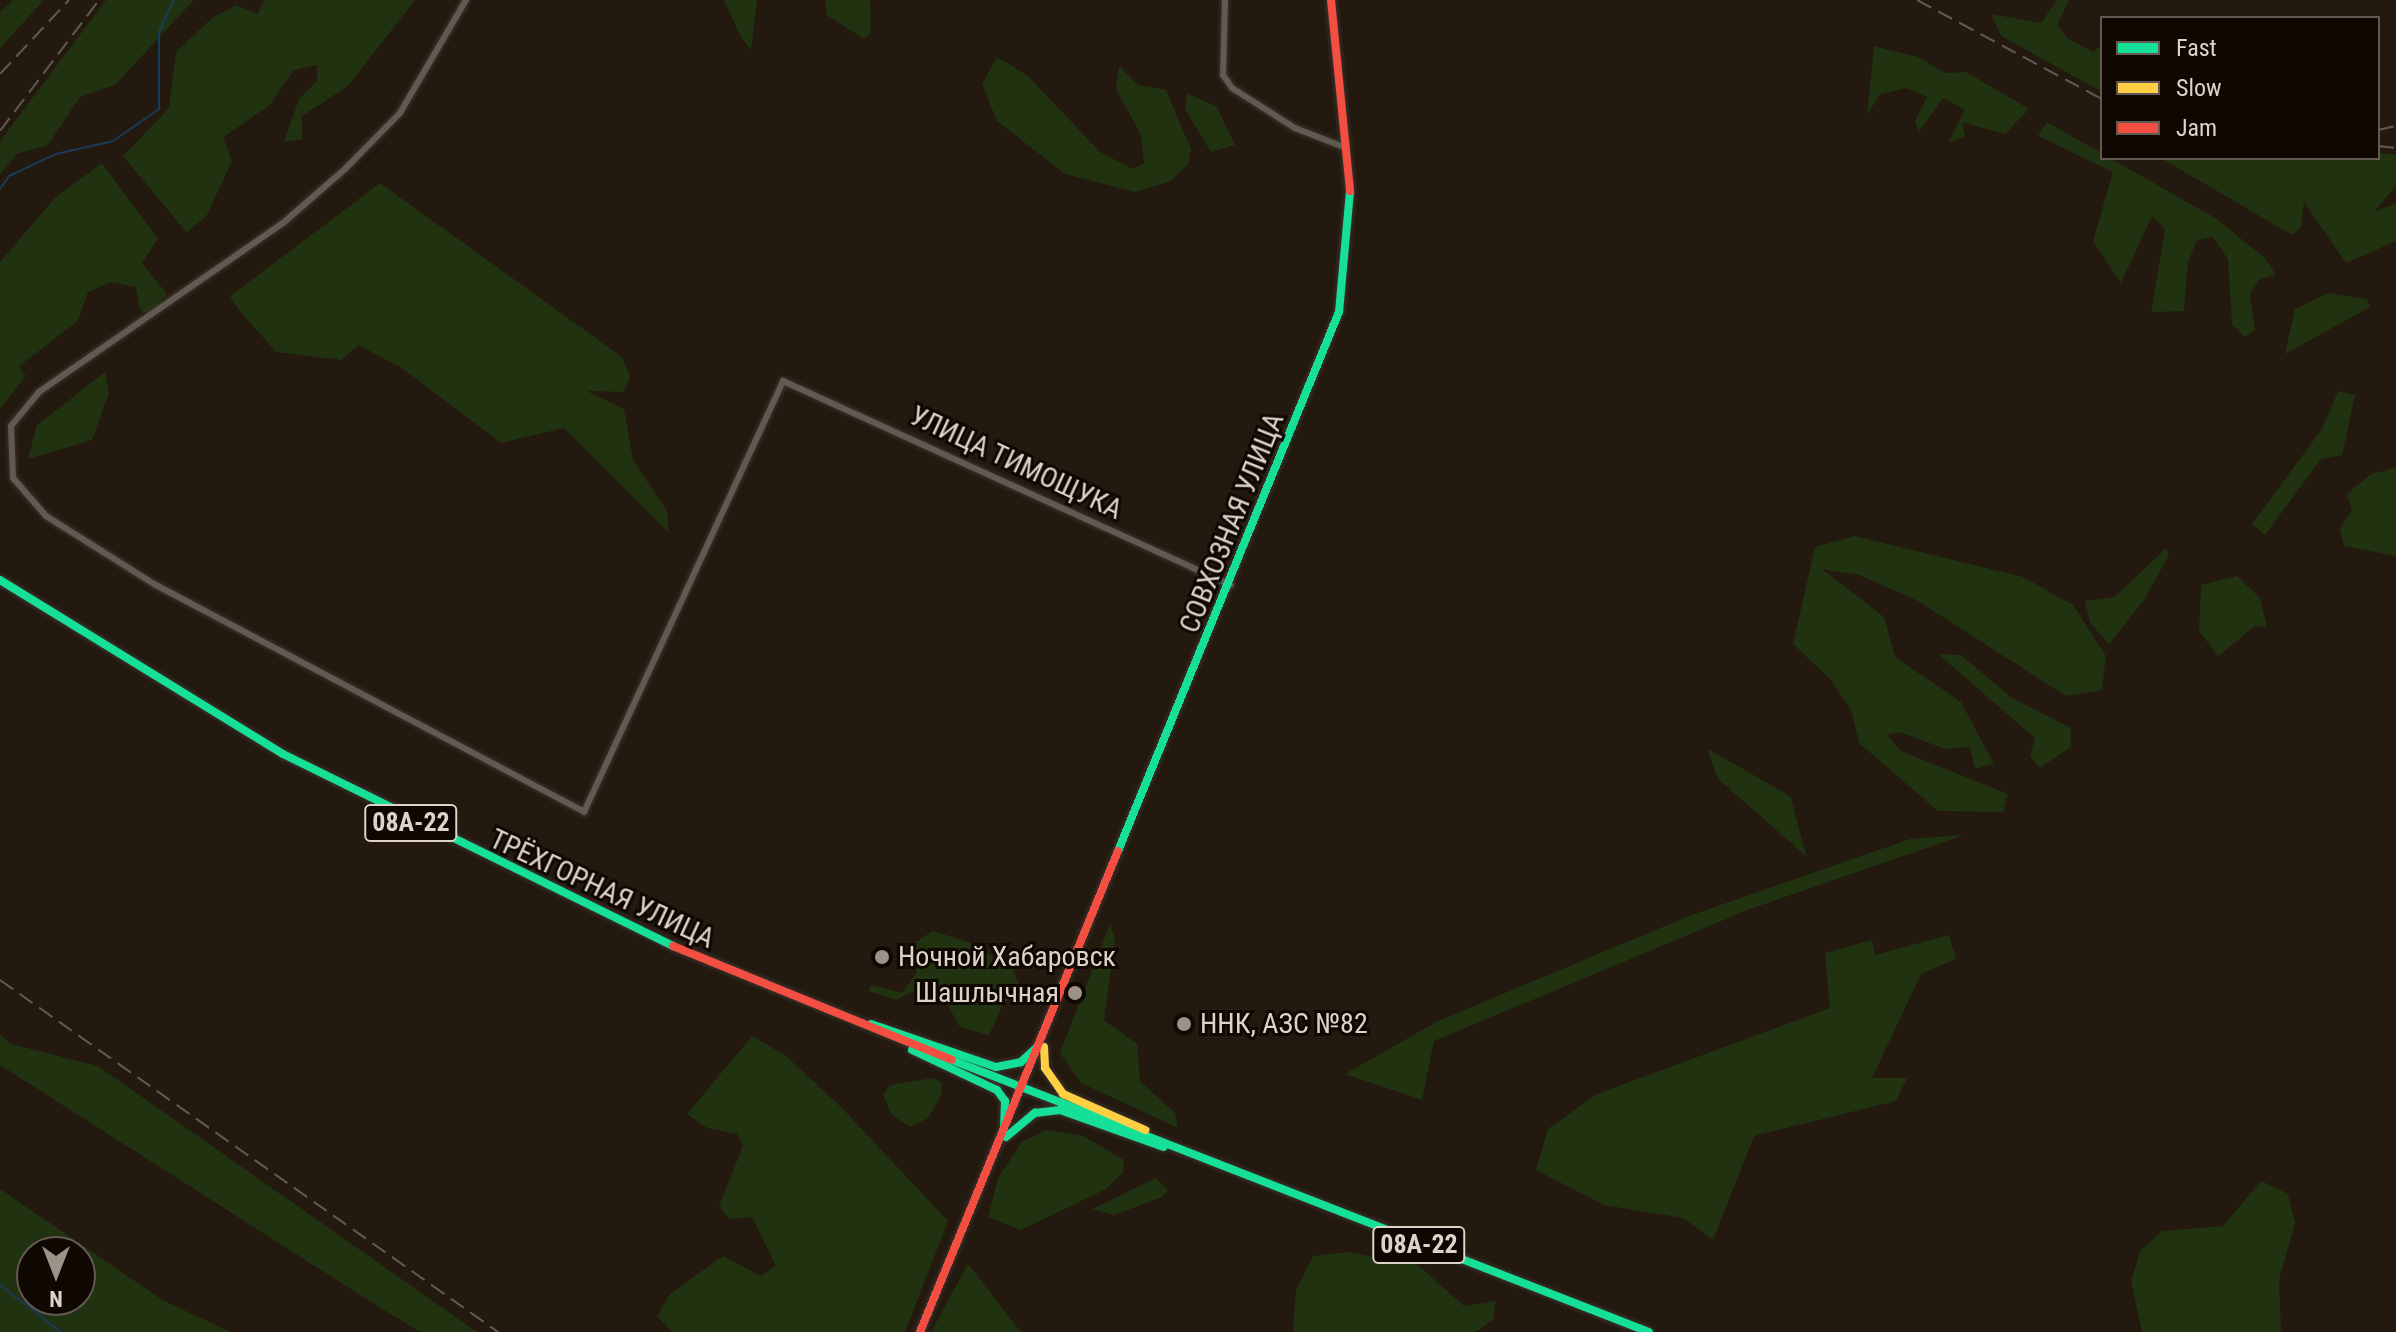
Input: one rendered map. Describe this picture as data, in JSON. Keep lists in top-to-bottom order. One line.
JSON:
{"streets":{"main road":["СОВХОЗНАЯ УЛИЦА","08А-22","ТРЁХГОРНАЯ УЛИЦА"],"street":["УЛИЦА ТИМОЩУКА"]},"crossings":[["УЛИЦА ТИМОЩУКА","СОВХОЗНАЯ УЛИЦА"],["СОВХОЗНАЯ УЛИЦА","ТРЁХГОРНАЯ УЛИЦА"],["08А-22","ТРЁХГОРНАЯ УЛИЦА"]],"places":["Ночной Хабаровск","Шашлычная","ННК, АЗС №82"],"legend":["Fast","Slow","Jam"],"north":"bottom"}
